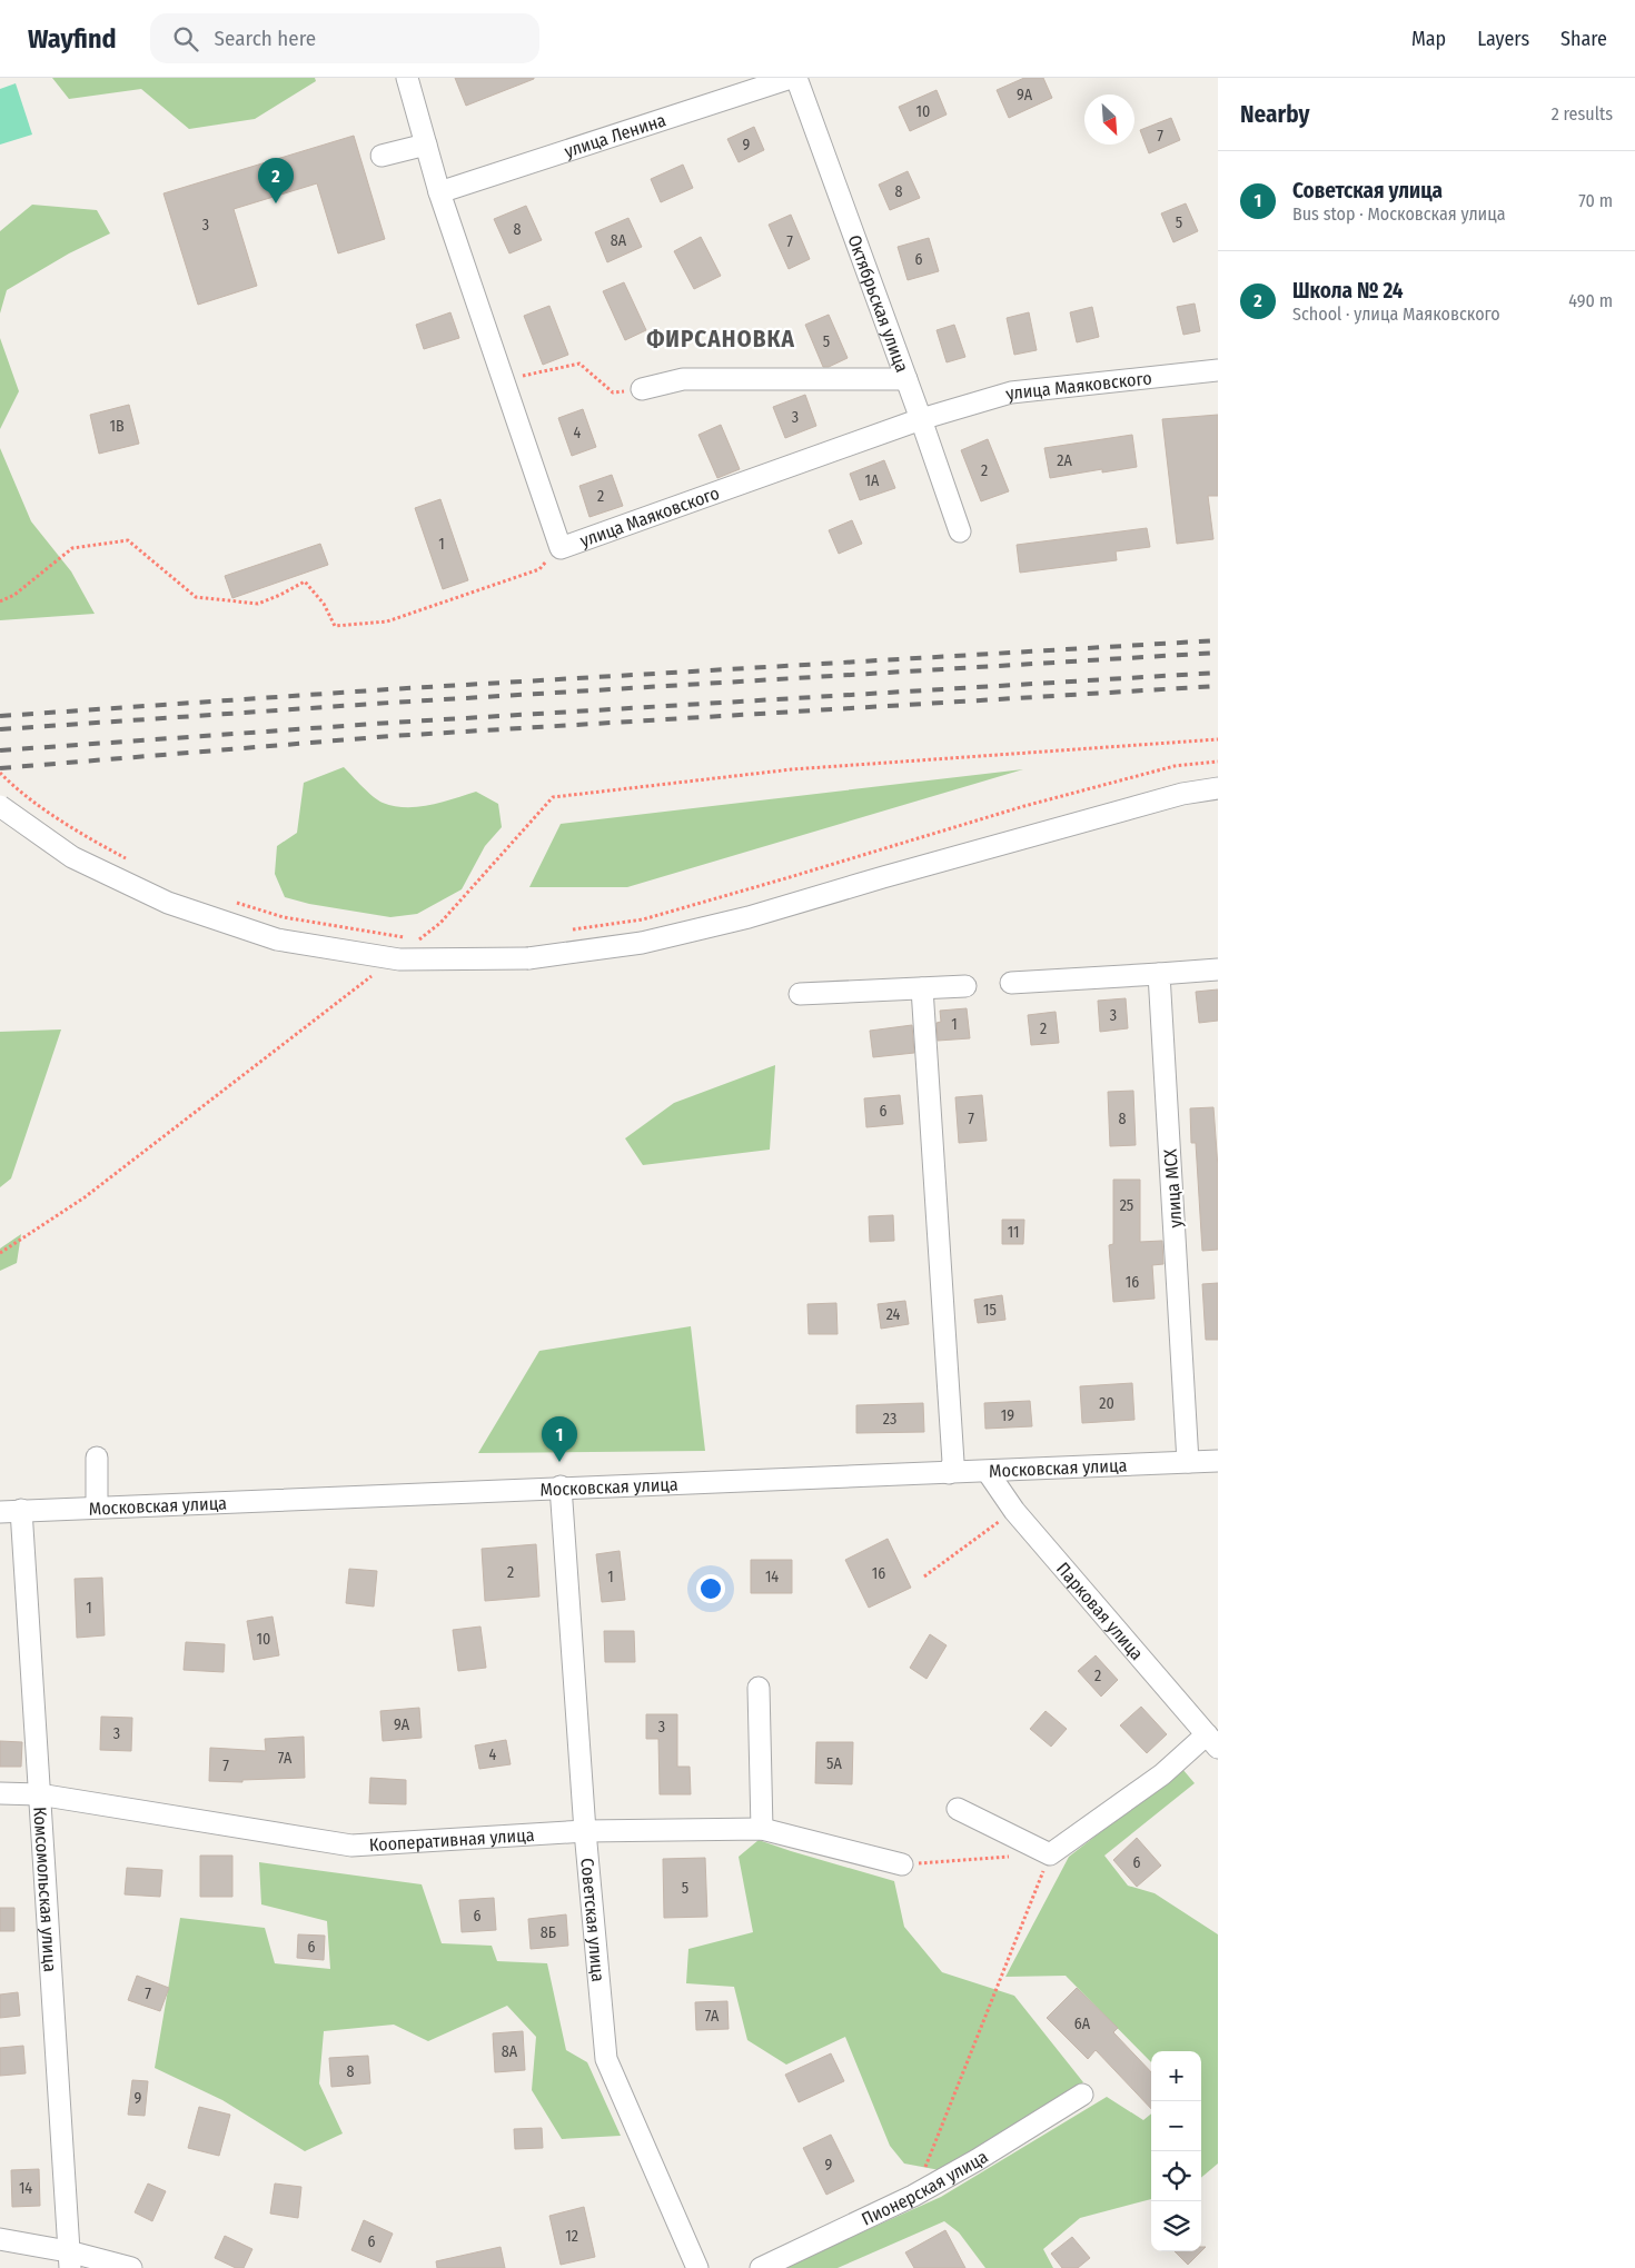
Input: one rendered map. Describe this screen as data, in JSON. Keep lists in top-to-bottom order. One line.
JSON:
{"streets":{"street":["улица Ленина","Октябрьская улица","улица Маяковского","улица МСХ","Московская улица","Парковая улица","Кооперативная улица","Комсомольская улица","Советская улица","Пионерская улица"]},"crossings":[["улица Ленина","улица Маяковского"],["Октябрьская улица","улица Маяковского"],["улица МСХ","Московская улица"],["Московская улица","Парковая улица"],["Московская улица","Комсомольская улица"],["Московская улица","Советская улица"],["Кооперативная улица","Комсомольская улица"],["Кооперативная улица","Советская улица"]],"districts":["ФИРСАНОВКА"],"house_numbers":["9А","10","7","9","8","5","3","8","8А","7","6","5","3","1В","4","2А","2","1А","2","1","3","1","2","6","7","8","25","11","16","15","24","20","19","23","2","16","1","14","1","10","2","9А","3","3","4","7А","5А","7","6","5","6","8Б","6","7","7А","6А","8А","8","9","9","14","12","6"],"north":"bottom right","page":{"header":"Wayfind","search":"Search here","nav":["Map","Layers","Share"],"heading":["Nearby","2 results"],"list":[{"mark":"1","name":"Советская улица","note":"Bus stop · Московская улица","value":"70 m"},{"mark":"2","name":"Школа № 24","note":"School · улица Маяковского","value":"490 m"}],"pins":["2","1"],"map_buttons":["+","−"]}}
